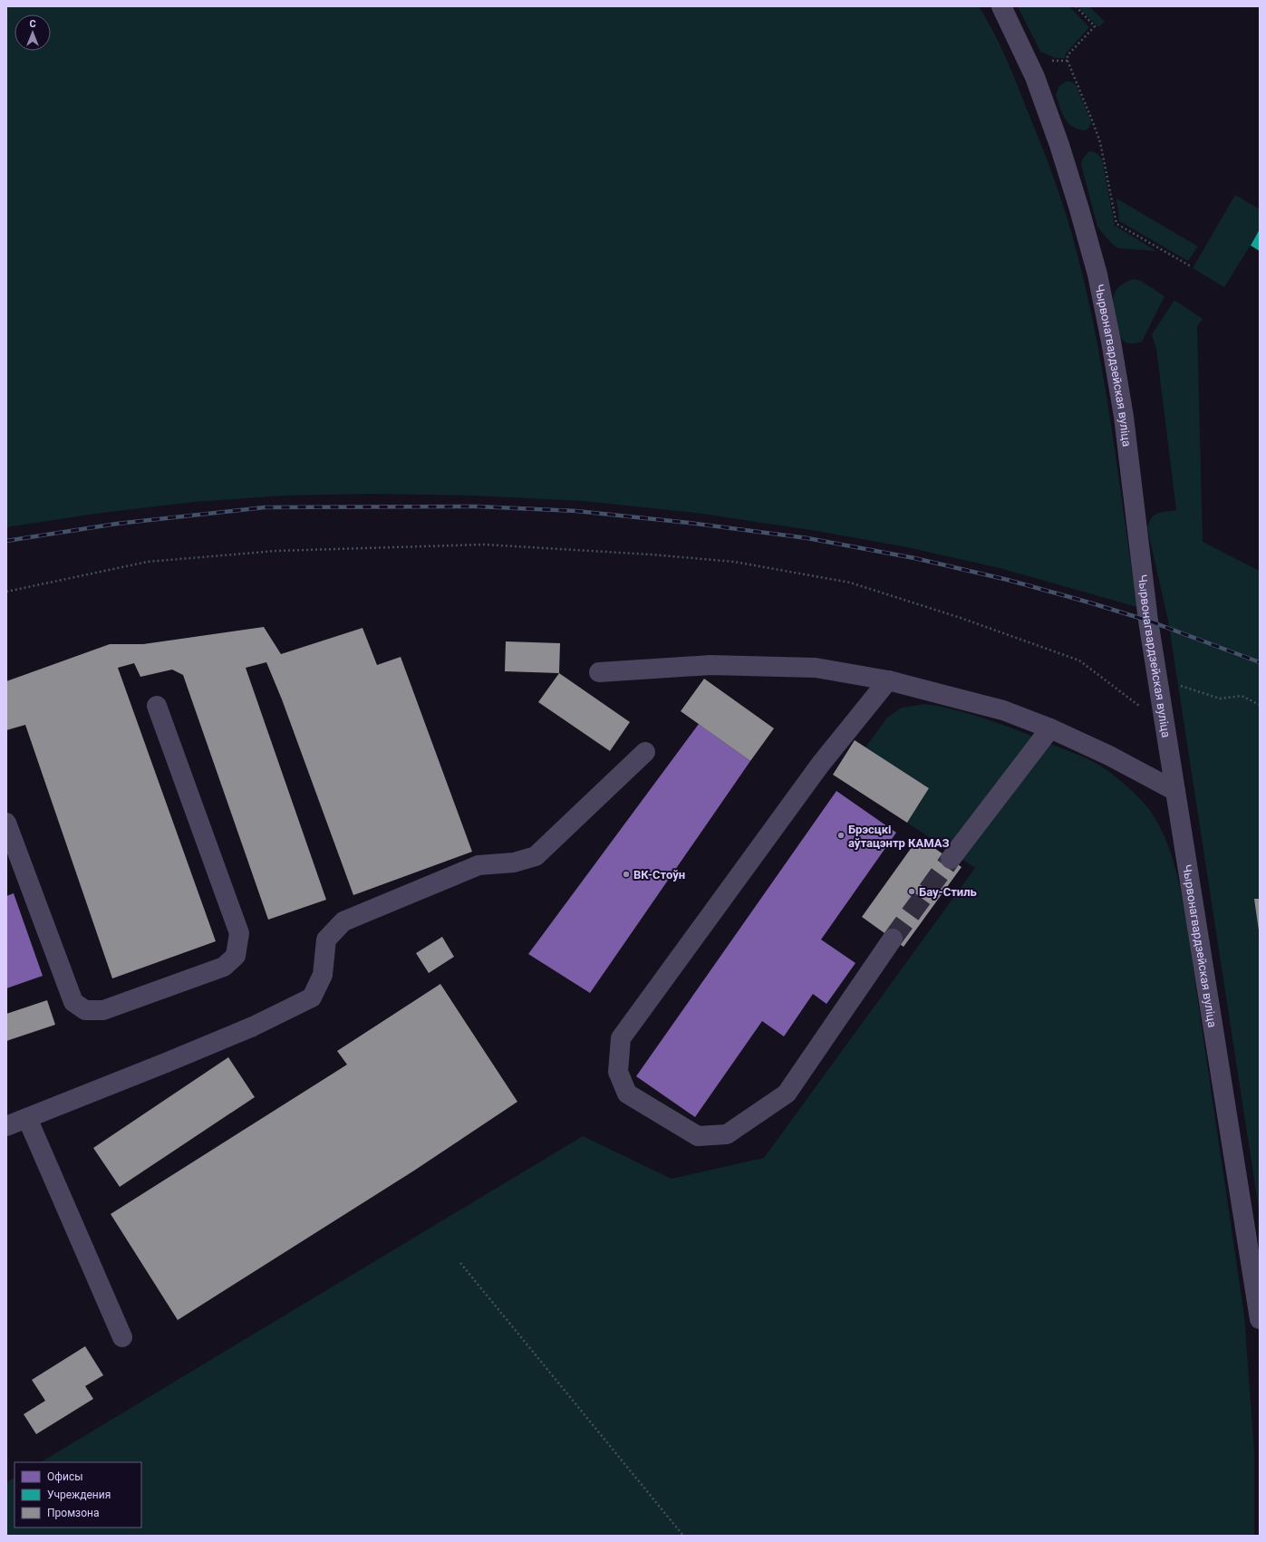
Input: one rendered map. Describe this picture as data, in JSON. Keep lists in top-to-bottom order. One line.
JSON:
{"streets":{"street":["Чырвонагвардзейская вуліца"]},"places":["Брэсцкі аўтацэнтр КАМАЗ","ВК-Стоўн","Бау-Стиль"],"legend":["Офисы","Учреждения","Промзона"],"north":"top"}
